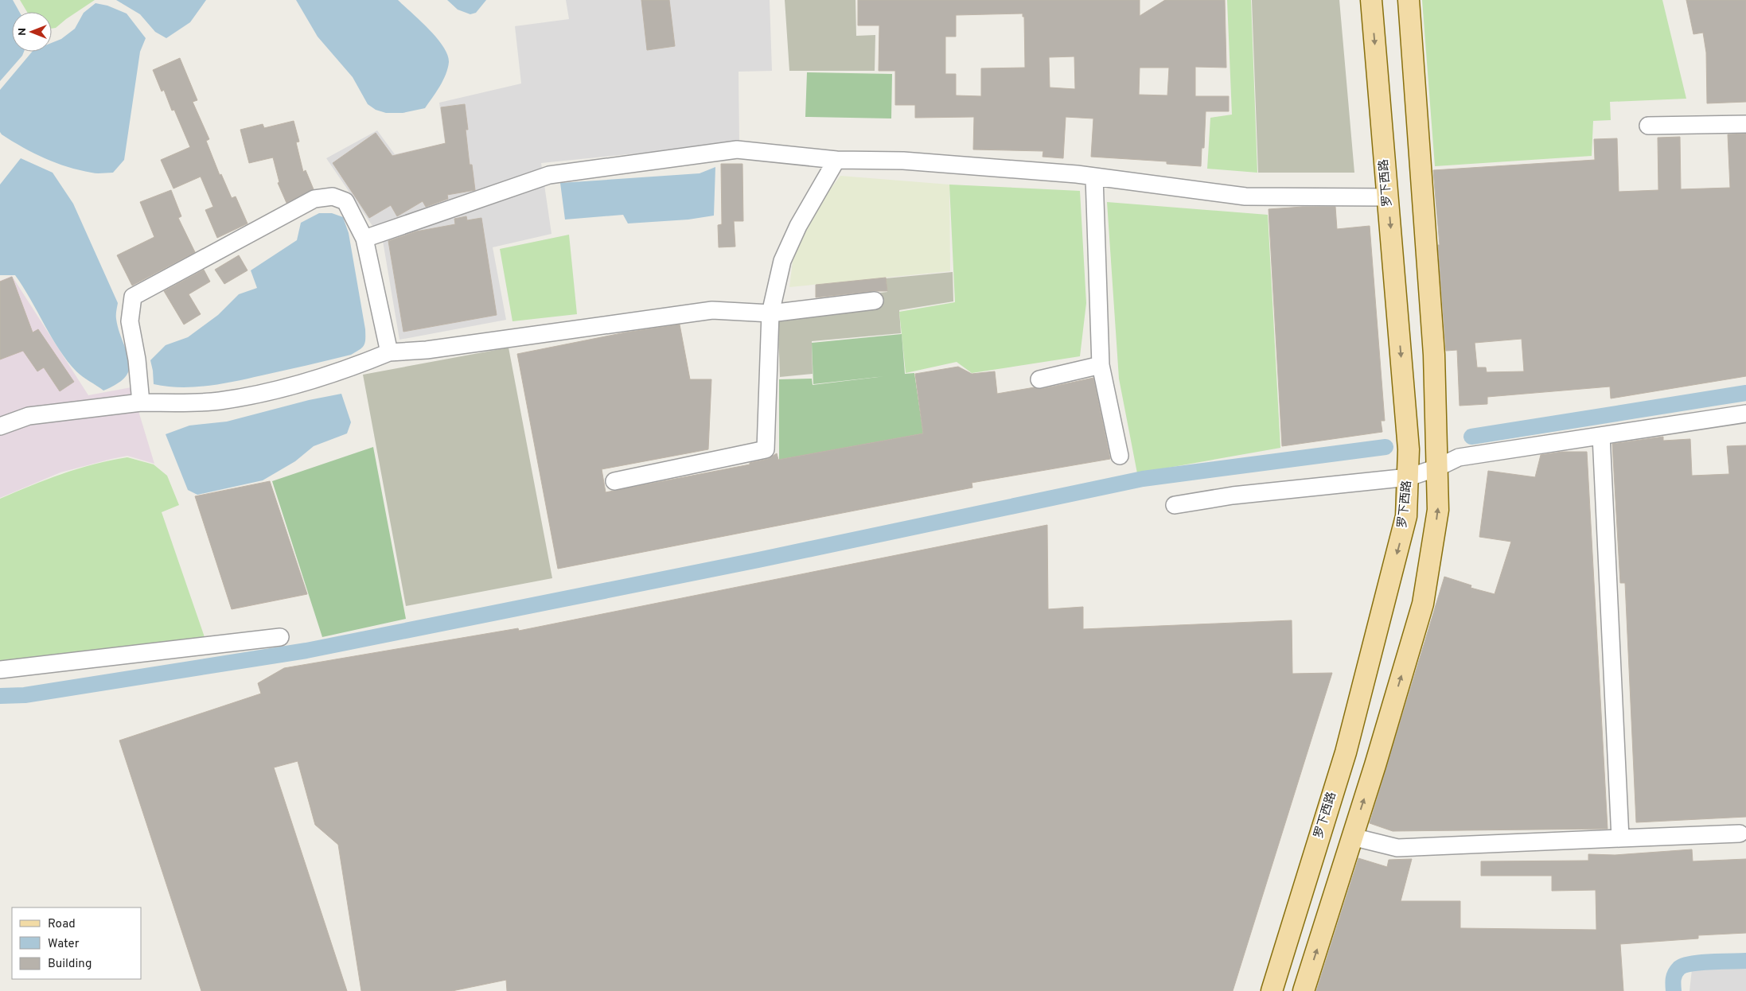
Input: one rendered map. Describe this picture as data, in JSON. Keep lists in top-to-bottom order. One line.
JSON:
{"streets":{"main road":["罗下西路"]},"legend":["Road","Water","Building"],"north":"left"}
